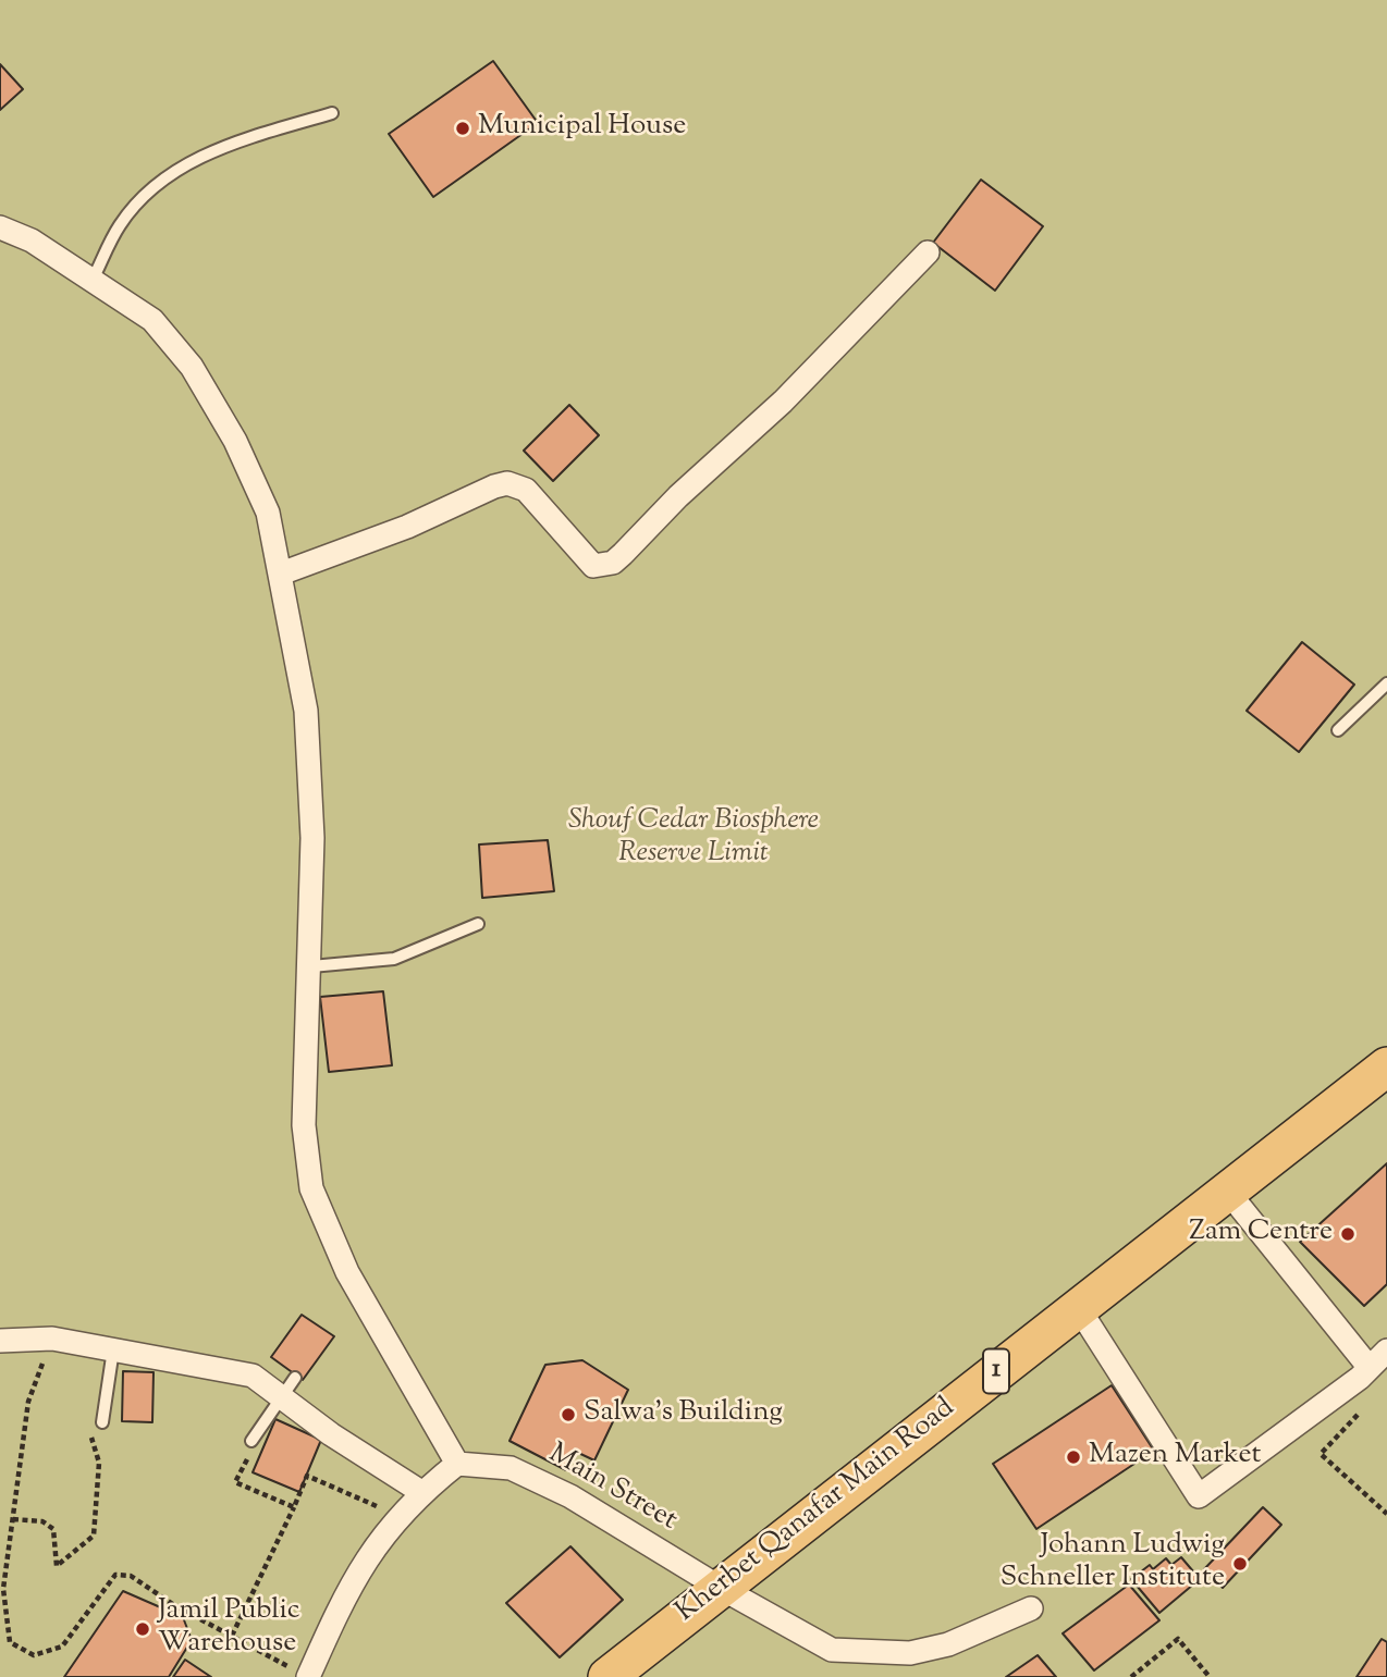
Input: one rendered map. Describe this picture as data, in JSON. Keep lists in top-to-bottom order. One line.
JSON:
{"streets":{"main road":["1","Kherbet Qanafar Main Road"],"street":["Main Street"]},"crossings":[["Main Street","Kherbet Qanafar Main Road"]],"parks":["Shouf Cedar Biosphere Reserve Limit"],"places":["Municipal House","Zam Centre","Salwa's Building","Mazen Market","Johann Ludwig Schneller Institute","Jamil Public Warehouse"]}
